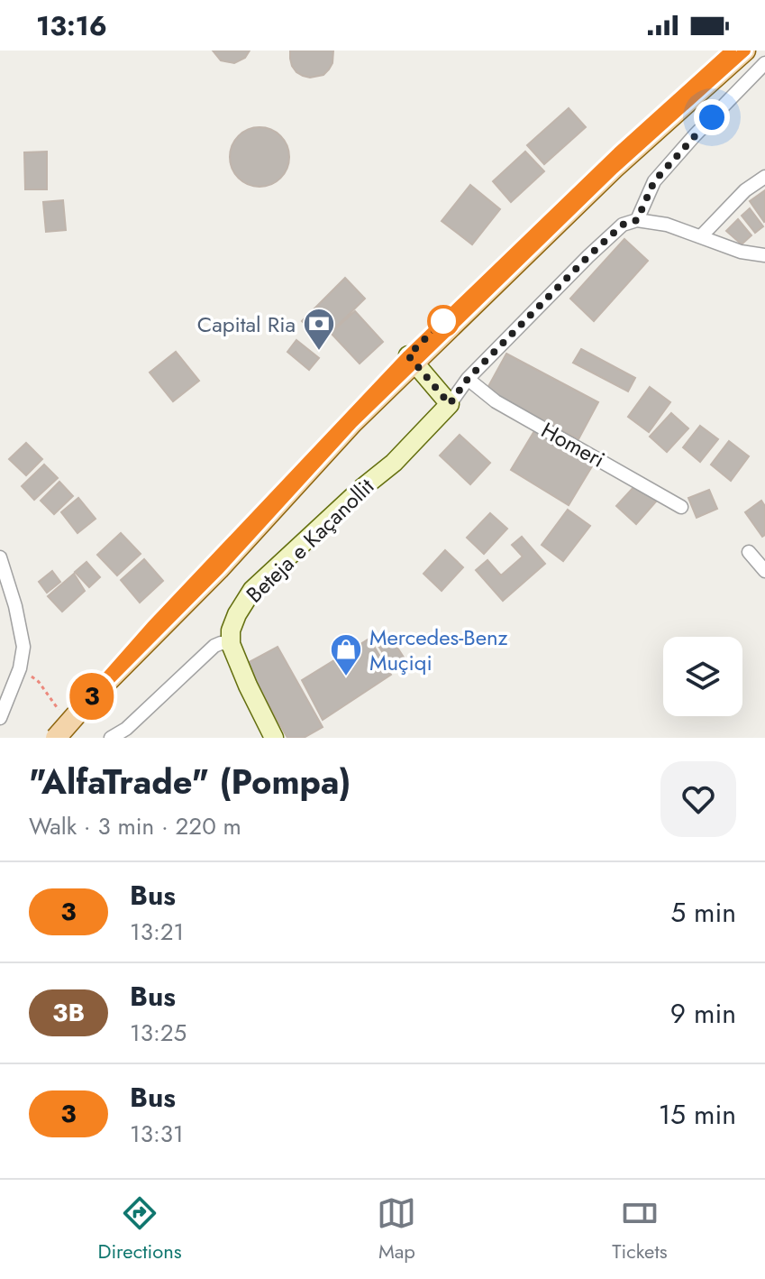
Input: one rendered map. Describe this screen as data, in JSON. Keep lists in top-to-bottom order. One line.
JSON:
{"streets":{"street":["Homeri","Beteja e Kaçanollit"]},"places":{"bank":["Capital Ria"],"shop":["Mercedes-Benz Muçiqi"]},"lines":["bus line 3"],"page":{"status":"13:16","on_map":"3","heading":["\"AlfaTrade\" (Pompa)","Walk · 3 min · 220 m"],"list":[{"mark":"3","name":"Bus","note":"13:21","value":"5 min"},{"mark":"3B","name":"Bus","note":"13:25","value":"9 min"},{"mark":"3","name":"Bus","note":"13:31","value":"15 min"}],"tabs":["Directions","Map","Tickets"]}}
